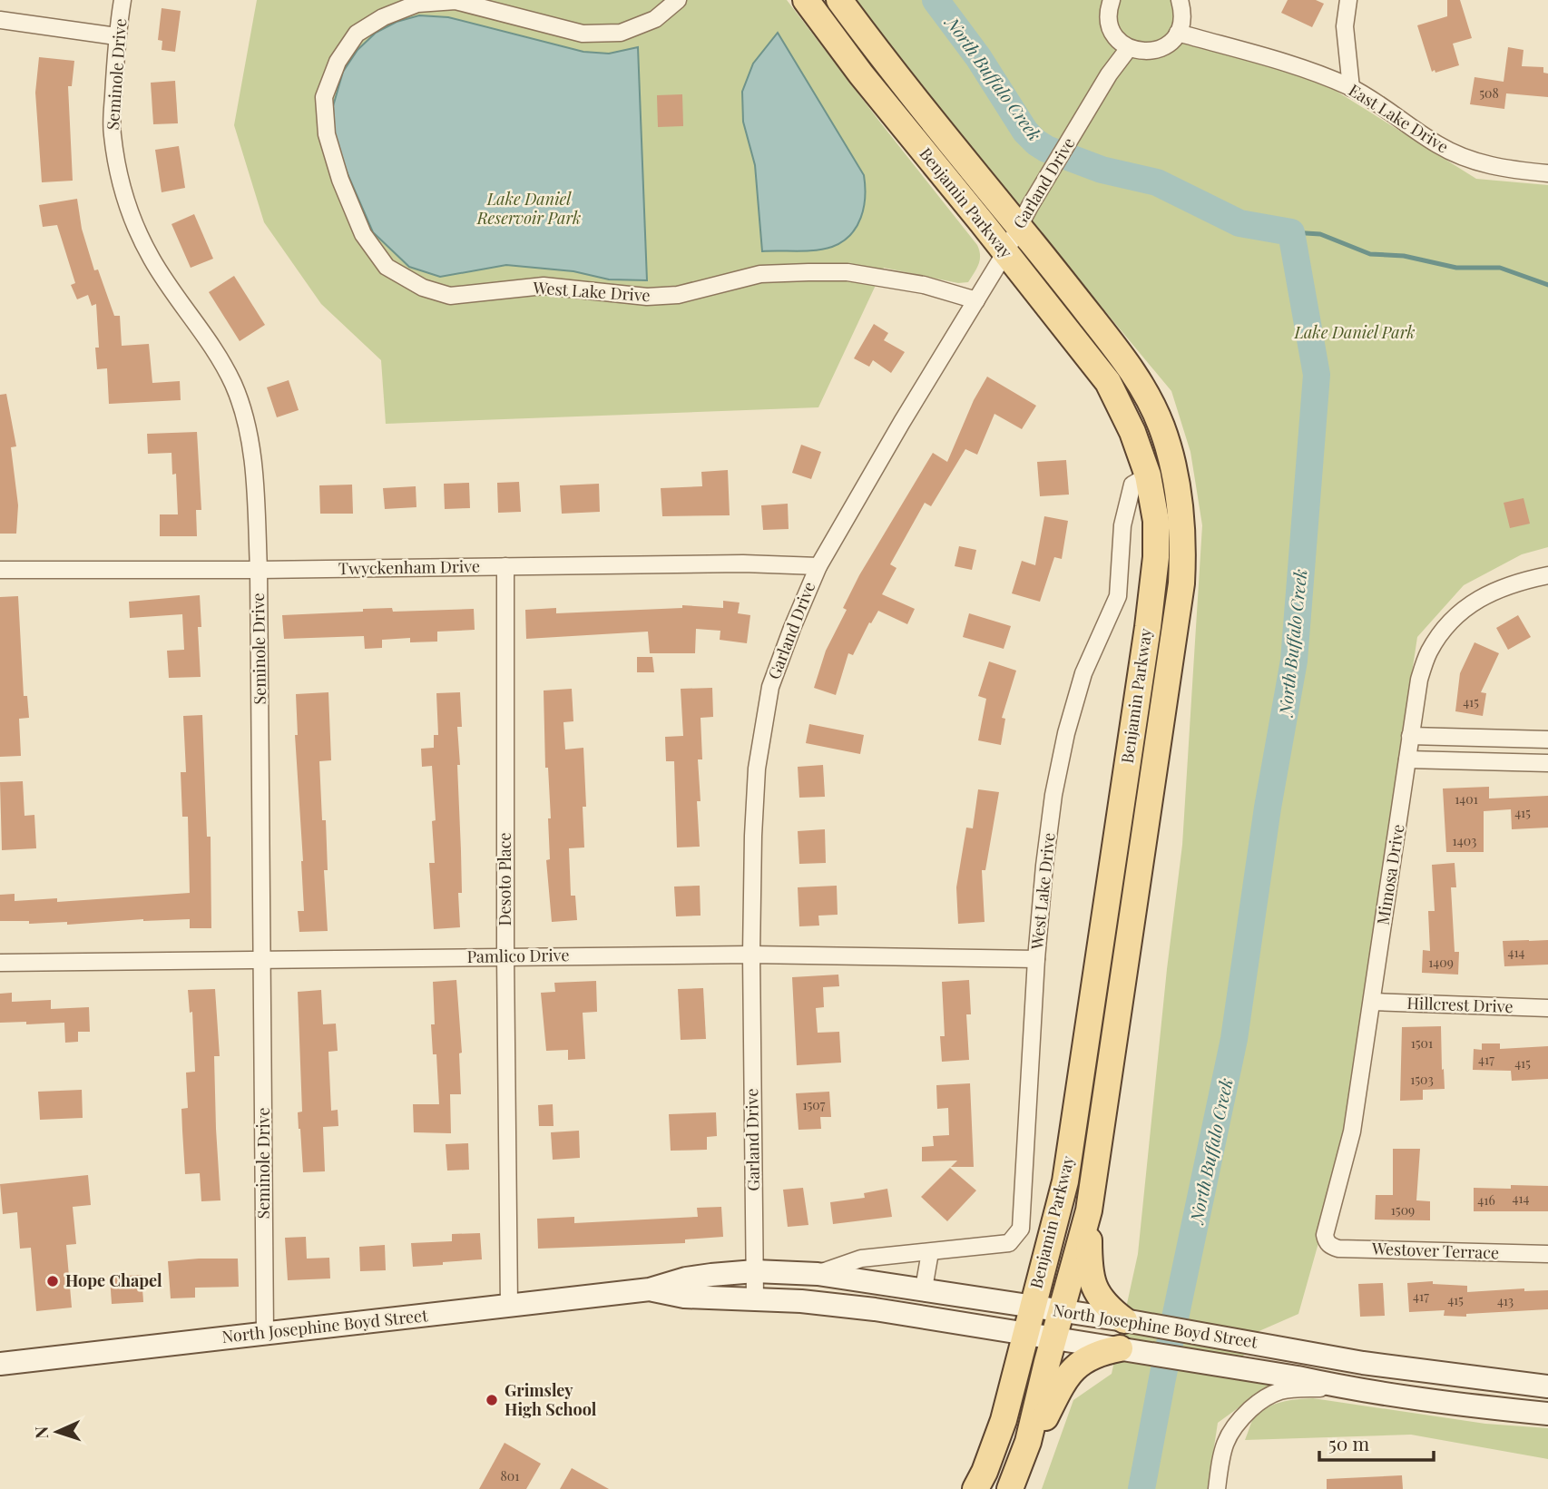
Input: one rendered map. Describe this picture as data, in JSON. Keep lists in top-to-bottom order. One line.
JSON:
{"streets":{"main road":["Benjamin Parkway","North Josephine Boyd Street"],"street":["Seminole Drive","East Lake Drive","Garland Drive","West Lake Drive","Twyckenham Drive","Mimosa Drive","Desoto Place","Pamlico Drive","Hillcrest Drive","Westover Terrace"]},"crossings":[["Seminole Drive","Twyckenham Drive"],["Seminole Drive","Pamlico Drive"],["Seminole Drive","North Josephine Boyd Street"],["Garland Drive","Benjamin Parkway"],["Garland Drive","West Lake Drive"],["Garland Drive","Twyckenham Drive"],["Garland Drive","Pamlico Drive"],["Garland Drive","North Josephine Boyd Street"],["Benjamin Parkway","West Lake Drive"],["Benjamin Parkway","North Josephine Boyd Street"],["West Lake Drive","Pamlico Drive"],["West Lake Drive","North Josephine Boyd Street"],["Twyckenham Drive","Desoto Place"],["Mimosa Drive","Hillcrest Drive"],["Mimosa Drive","Westover Terrace"],["Desoto Place","Pamlico Drive"],["Desoto Place","North Josephine Boyd Street"]],"water":["North Buffalo Creek"],"parks":["Lake Daniel Reservoir Park","Lake Daniel Park"],"places":["Hope Chapel","Grimsley High School"],"house_numbers":["508","415","1401","415","1403","414","1409","1501","417","415","1503","1507","414","416","1509","417","415","413","801"],"scale_bar":"50 m","north":"left"}
